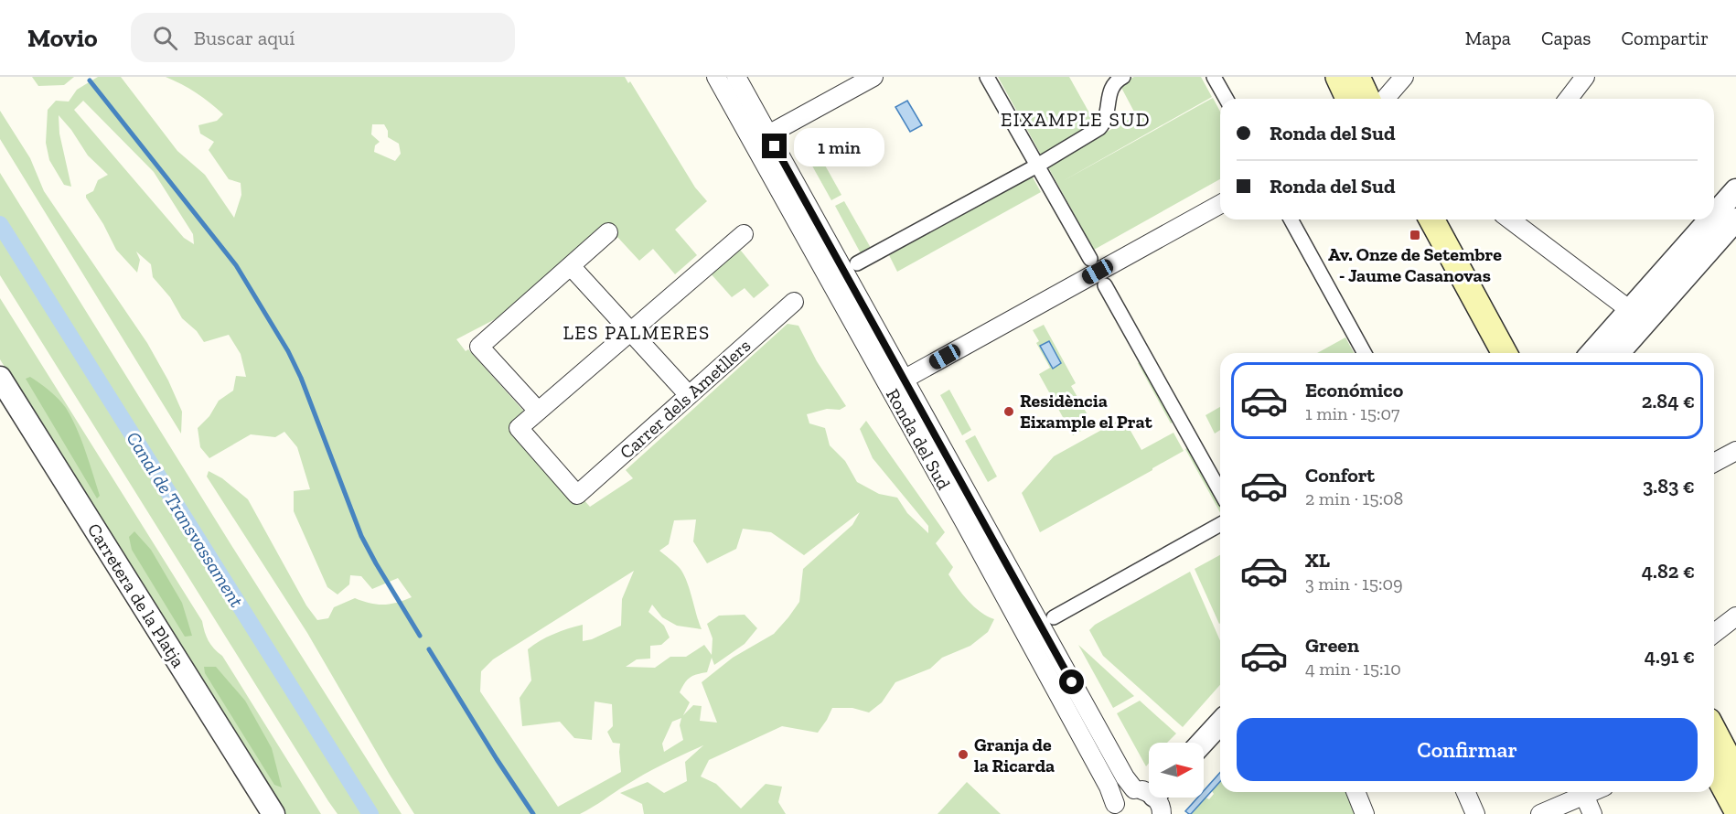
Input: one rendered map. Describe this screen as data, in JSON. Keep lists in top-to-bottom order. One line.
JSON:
{"streets":{"street":["Carrer dels Ametllers","Ronda del Sud","Carretera de la Platja"]},"districts":["EIXAMPLE SUD","LES PALMERES"],"water":["Canal de Transvassament"],"places":{"transit":["Av. Onze de Setembre - Jaume Casanovas"],"other":["Residència Eixample el Prat","Granja de la Ricarda"]},"north":"right","page":{"header":"Movio","search":"Buscar aquí","nav":["Mapa","Capas","Compartir"],"banner":["Ronda del Sud","Ronda del Sud"],"bubble":"1 min","list":[{"name":"Económico","note":"1 min · 15:07","value":"2.84 €"},{"name":"Confort","note":"2 min · 15:08","value":"3.83 €"},{"name":"XL","note":"3 min · 15:09","value":"4.82 €"},{"name":"Green","note":"4 min · 15:10","value":"4.91 €"}],"buttons":"Confirmar"}}
